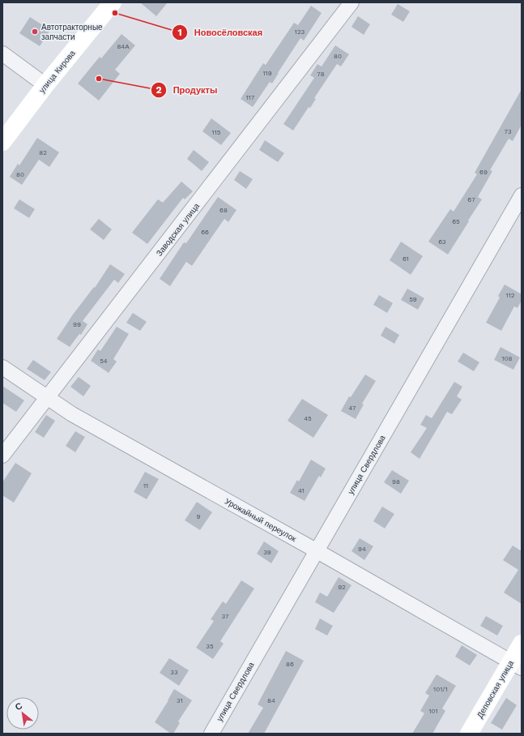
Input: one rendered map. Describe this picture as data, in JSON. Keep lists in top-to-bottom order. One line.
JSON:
{"streets":{"street":["улица Кирова","Заводская улица","улица Свердлова","Урожайный переулок","Деповская улица"]},"crossings":[["Заводская улица","Урожайный переулок"],["улица Свердлова","Урожайный переулок"],["Урожайный переулок","Деповская улица"]],"places":["Новосёловская","Автотракторные запчасти","Продукты"],"house_numbers":["123","84А","80","119","78","117","73","115","82","69","80","67","68","65","66","63","61","112","59","99","108","54","47","45","98","11","41","9","94","39","92","37","35","86","33","101/1","31","84","101"],"north":"top left"}
